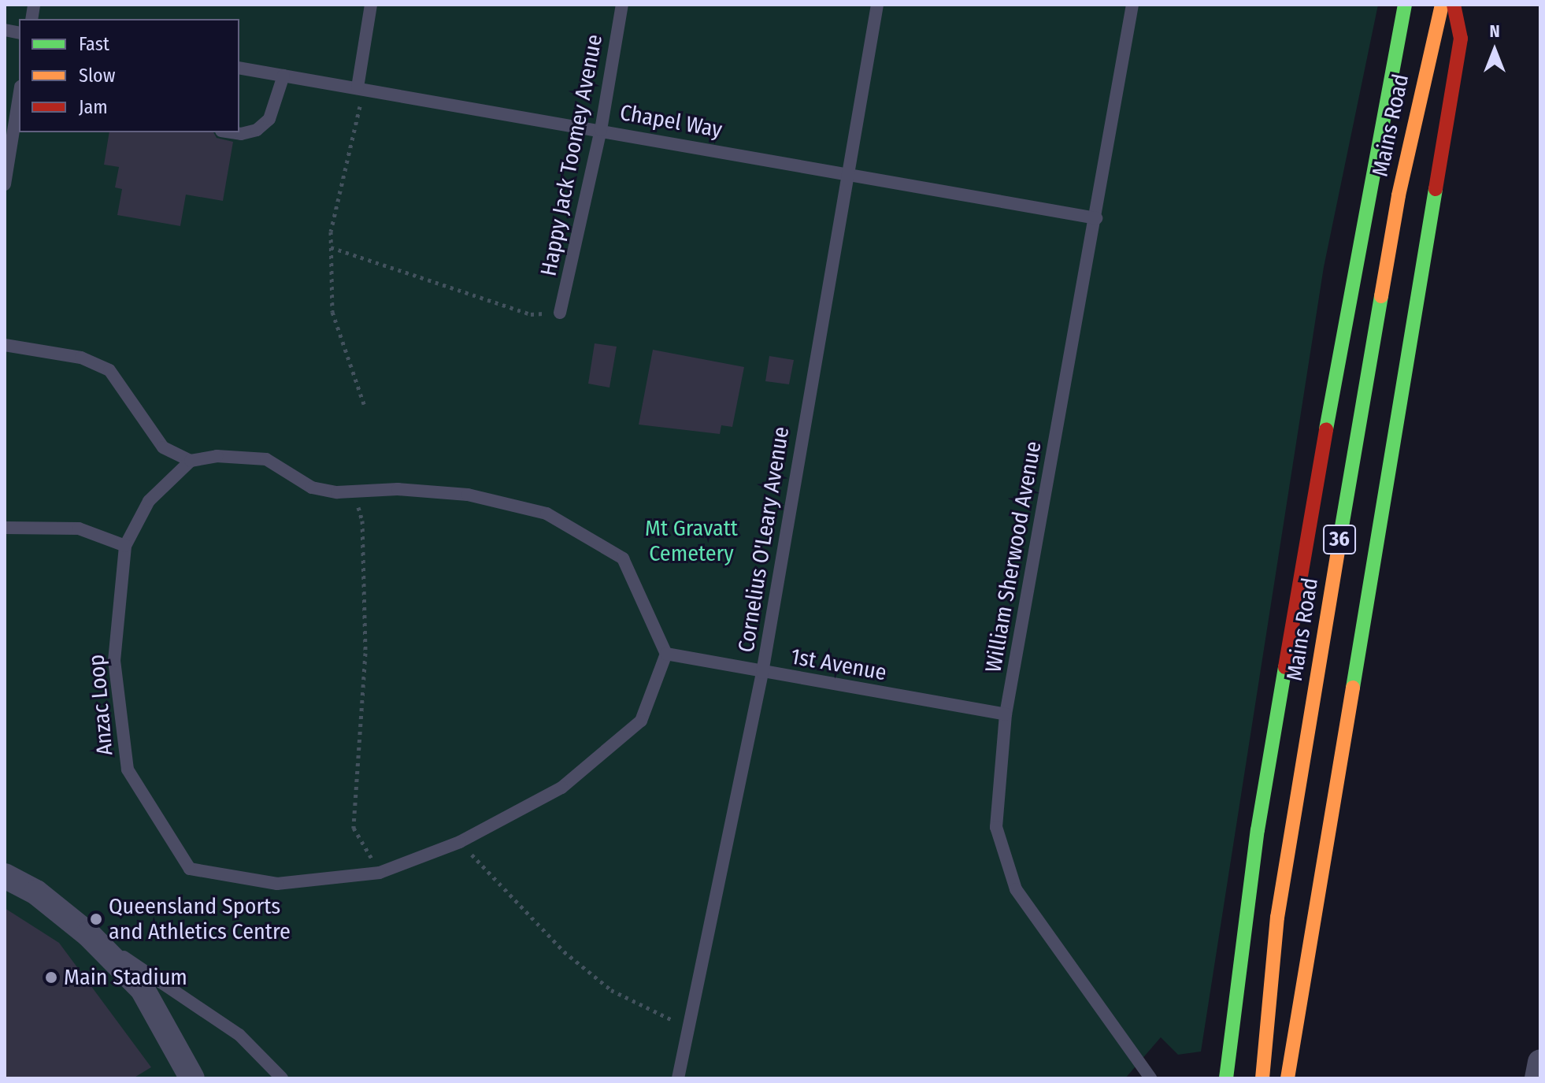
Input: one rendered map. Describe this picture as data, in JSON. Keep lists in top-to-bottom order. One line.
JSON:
{"streets":{"main road":["Mains Road","36"],"lane":["Chapel Way","Happy Jack Toomey Avenue","Cornelius O'Leary Avenue","William Sherwood Avenue","1st Avenue","Anzac Loop"]},"crossings":[["Chapel Way","Happy Jack Toomey Avenue"],["Chapel Way","Cornelius O'Leary Avenue"],["Chapel Way","William Sherwood Avenue"],["Cornelius O'Leary Avenue","1st Avenue"],["William Sherwood Avenue","1st Avenue"],["1st Avenue","Anzac Loop"]],"parks":["Mt Gravatt Cemetery"],"places":["Queensland Sports and Athletics Centre","Main Stadium"],"legend":["Fast","Slow","Jam"],"north":"top"}
